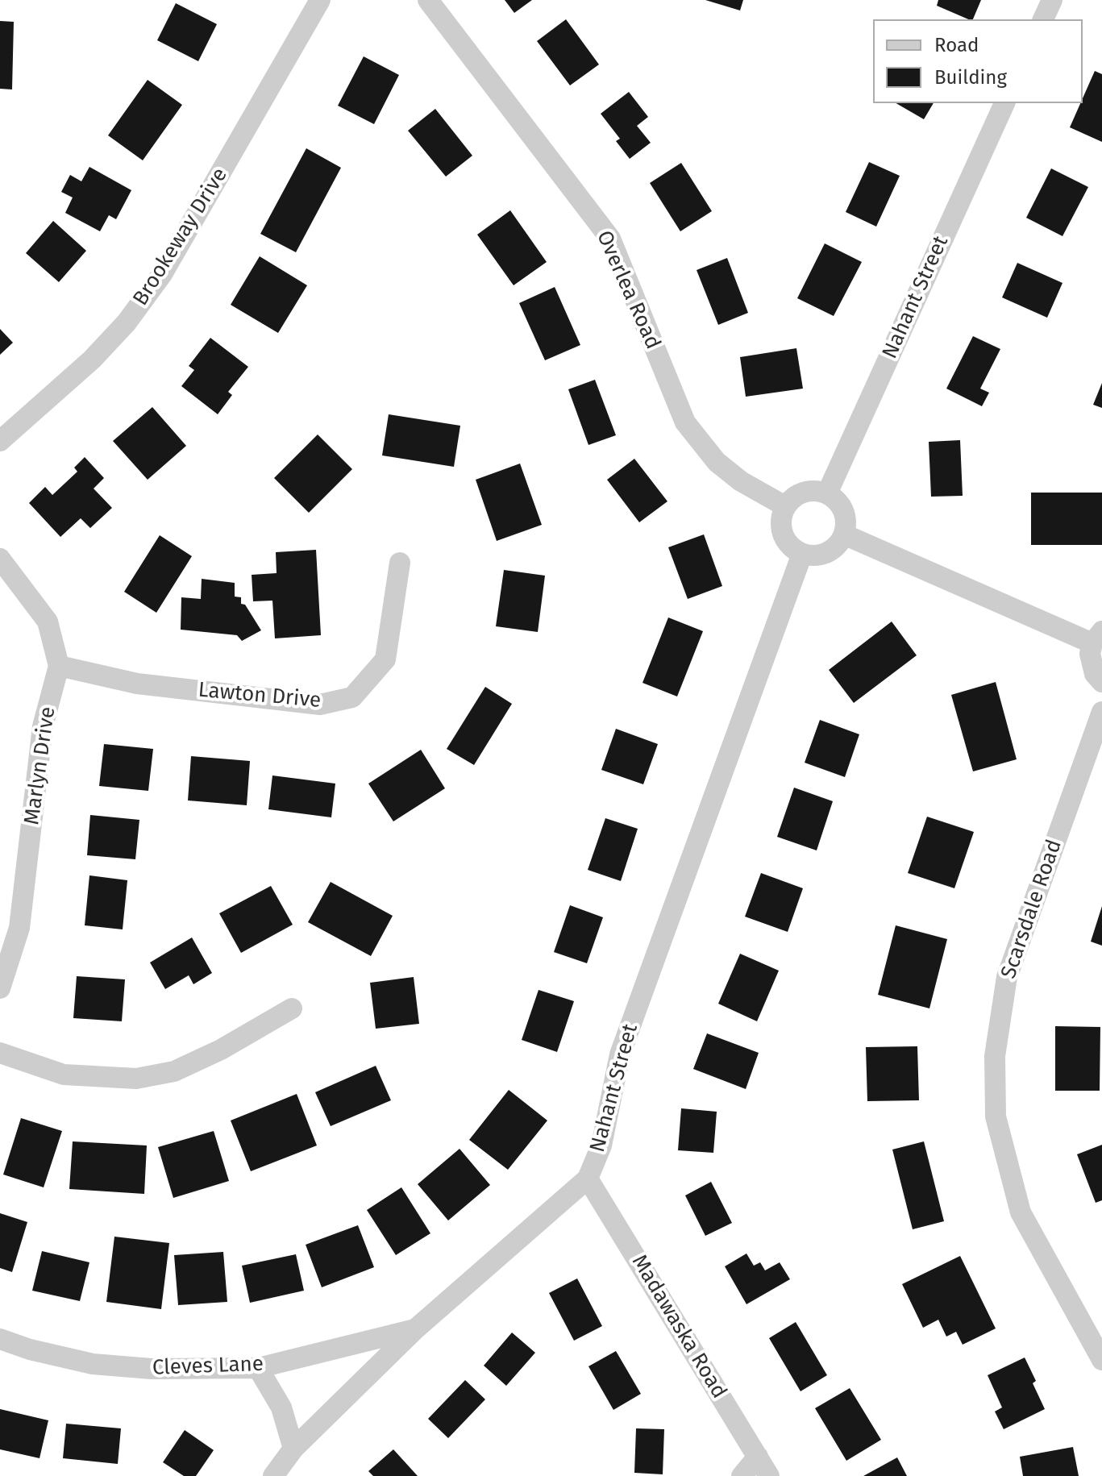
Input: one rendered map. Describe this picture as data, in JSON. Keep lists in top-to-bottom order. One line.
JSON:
{"streets":{"street":["Brookeway Drive","Overlea Road","Nahant Street","Lawton Drive","Marlyn Drive","Scarsdale Road","Madawaska Road","Cleves Lane"]},"crossings":[["Overlea Road","Nahant Street"],["Nahant Street","Madawaska Road"],["Nahant Street","Cleves Lane"],["Lawton Drive","Marlyn Drive"]],"legend":["Road","Building"]}
